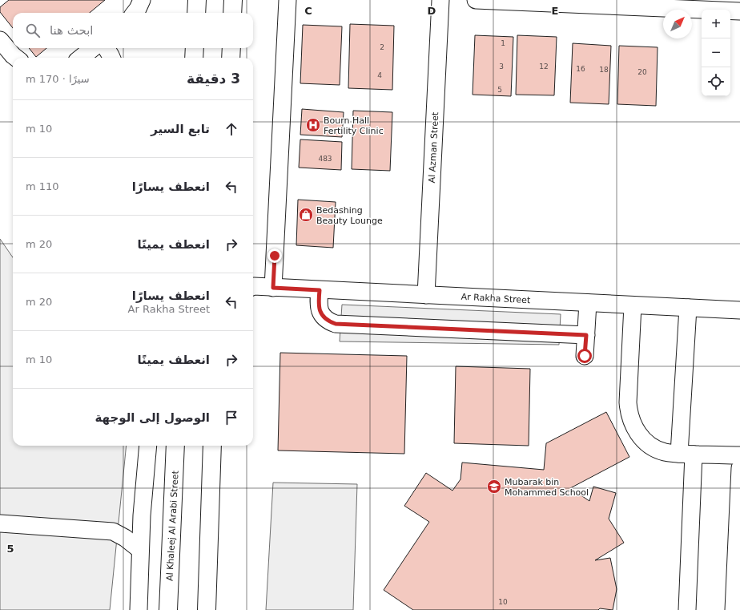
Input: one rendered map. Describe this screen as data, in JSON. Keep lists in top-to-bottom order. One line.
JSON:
{"streets":{"highway":["Al Khaleej Al Arabi Street"],"street":["Al Azman Street","Ar Rakha Street"]},"crossings":[["Al Azman Street","Ar Rakha Street"]],"places":{"hospital":["Bourn Hall Fertility Clinic"],"shop":["Bedashing Beauty Lounge"],"school or university":["Mubarak bin Mohammed School"]},"house_numbers":["1","2","3","12","16","18","20","4","5","483","10"],"north":"top right","page":{"map_buttons":["+","−"],"search":"ابحث هنا","heading":["3 دقيقة","سيرًا · 170 m"],"list":[["تابع السير","10 m"],["انعطف يسارًا","110 m"],["انعطف يمينًا","20 m"],["انعطف يسارًا","Ar Rakha Street","20 m"],["انعطف يمينًا","10 m"],"الوصول إلى الوجهة"]},"grid":{"columns":["C","D","E"],"rows":["5"]}}
